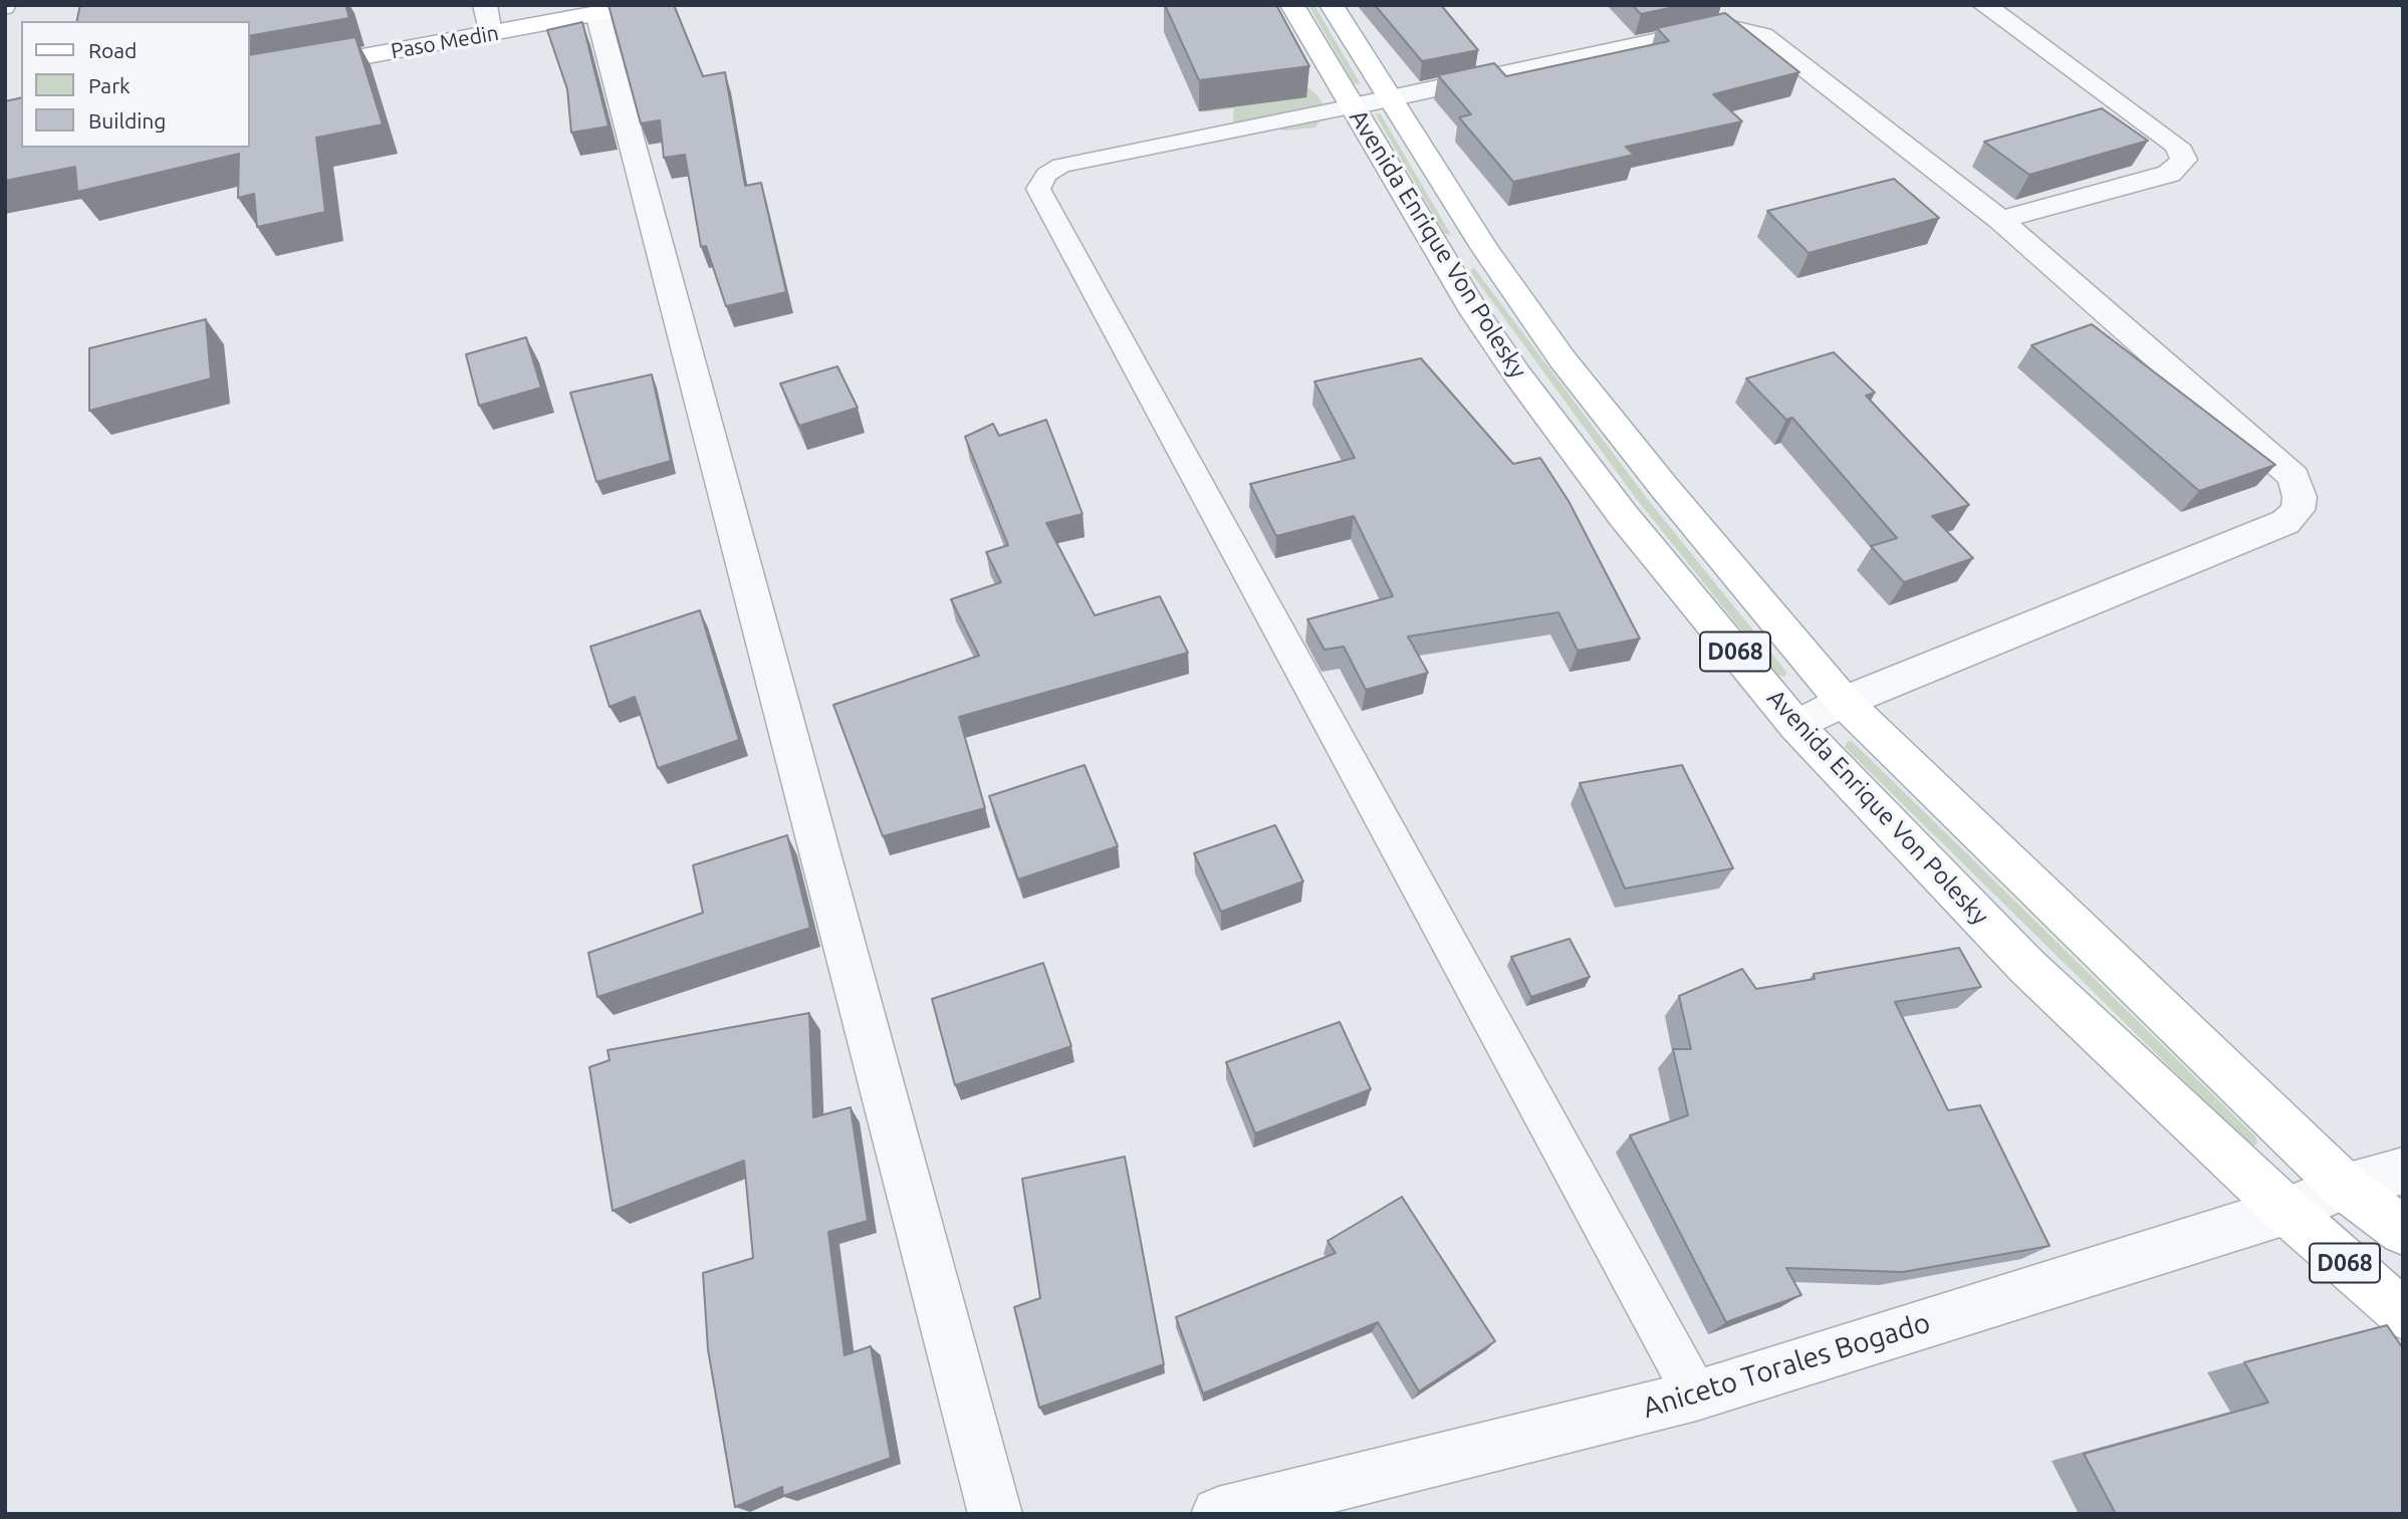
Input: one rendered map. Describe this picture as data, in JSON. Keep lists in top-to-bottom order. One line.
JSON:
{"streets":{"main road":["Paso Medin","Avenida Enrique Von Polesky","D068"],"street":["Aniceto Torales Bogado"]},"crossings":[["Avenida Enrique Von Polesky","D068"],["Avenida Enrique Von Polesky","Aniceto Torales Bogado"],["D068","Aniceto Torales Bogado"]],"legend":["Road","Park","Building"]}
